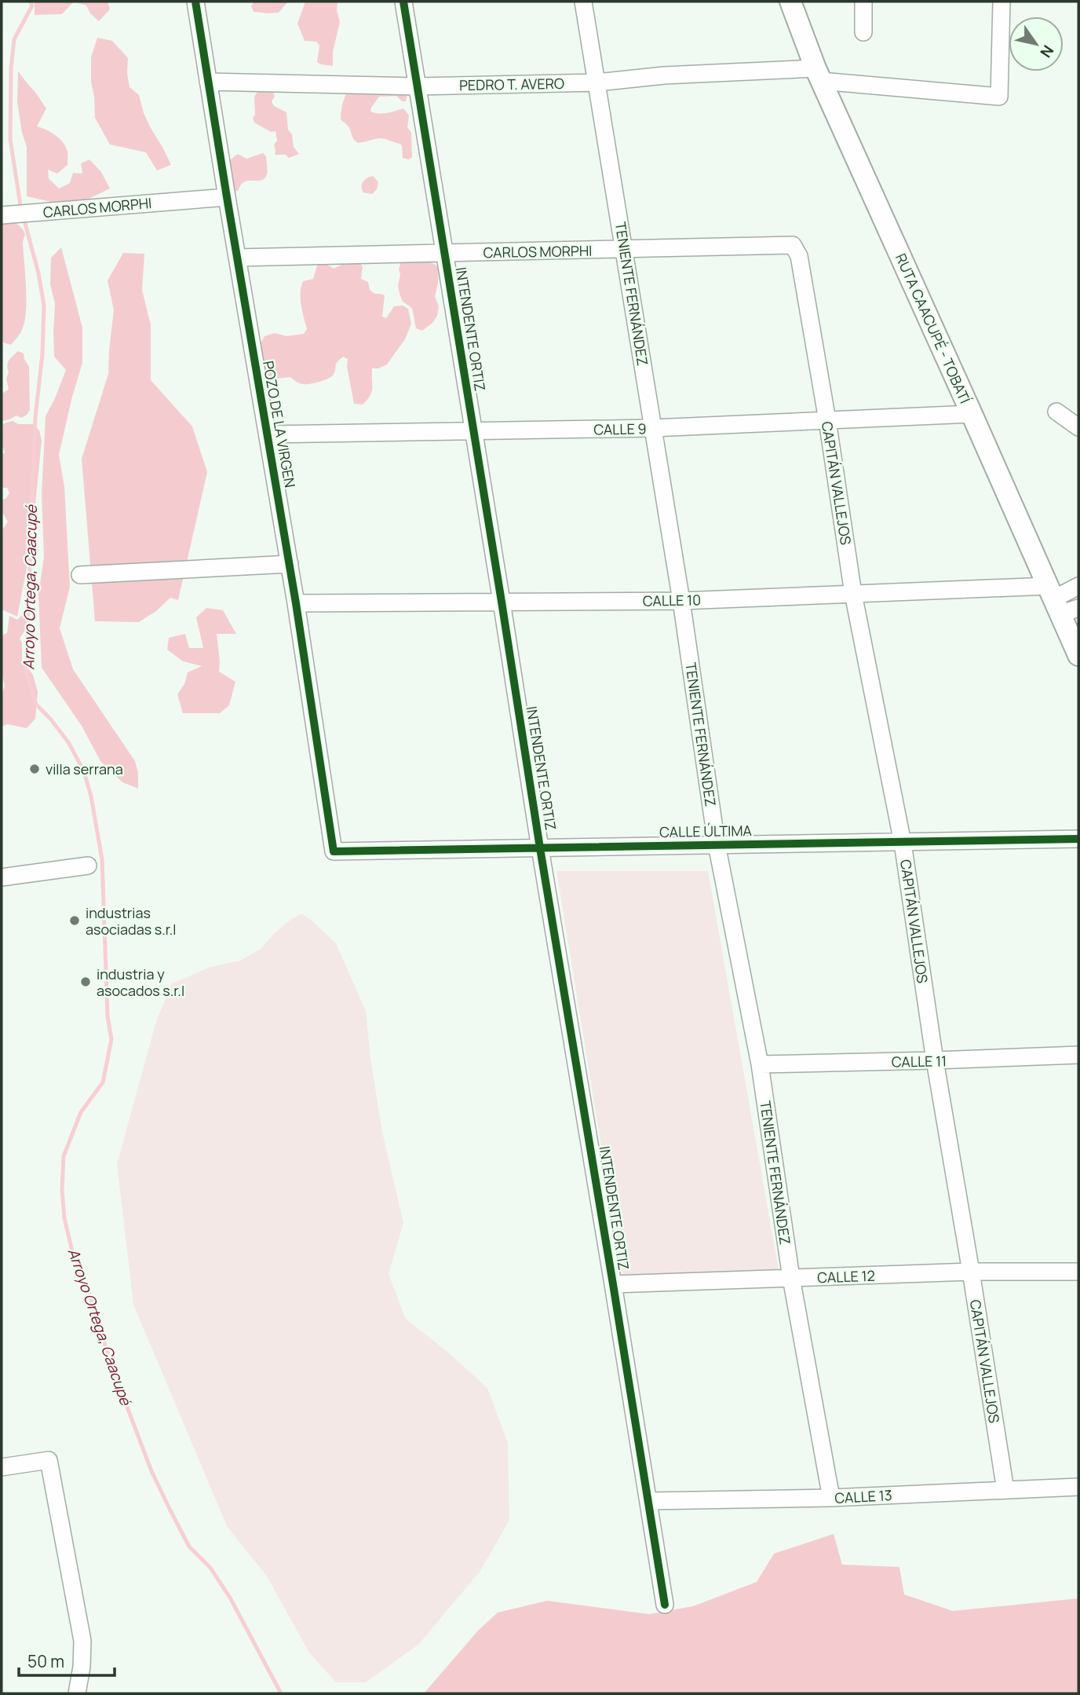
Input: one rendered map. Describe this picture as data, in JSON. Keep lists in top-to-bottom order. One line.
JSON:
{"streets":{"main road":["RUTA CAACUPÉ - TOBATÍ"],"street":["PEDRO T. AVERO","CARLOS MORPHI","TENIENTE FERNÁNDEZ","INTENDENTE ORTIZ","POZO DE LA VIRGEN","CALLE 9","CAPITÁN VALLEJOS","CALLE 10","CALLE ÚLTIMA","CALLE 11","CALLE 12","CALLE 13"]},"crossings":[["PEDRO T. AVERO","TENIENTE FERNÁNDEZ"],["PEDRO T. AVERO","RUTA CAACUPÉ - TOBATÍ"],["PEDRO T. AVERO","INTENDENTE ORTIZ"],["PEDRO T. AVERO","POZO DE LA VIRGEN"],["CARLOS MORPHI","TENIENTE FERNÁNDEZ"],["CARLOS MORPHI","INTENDENTE ORTIZ"],["CARLOS MORPHI","POZO DE LA VIRGEN"],["CARLOS MORPHI","CAPITÁN VALLEJOS"],["TENIENTE FERNÁNDEZ","CALLE 9"],["TENIENTE FERNÁNDEZ","CALLE 10"],["TENIENTE FERNÁNDEZ","CALLE ÚLTIMA"],["TENIENTE FERNÁNDEZ","CALLE 11"],["TENIENTE FERNÁNDEZ","CALLE 12"],["TENIENTE FERNÁNDEZ","CALLE 13"],["RUTA CAACUPÉ - TOBATÍ","CALLE 9"],["RUTA CAACUPÉ - TOBATÍ","CALLE 10"],["INTENDENTE ORTIZ","CALLE 9"],["INTENDENTE ORTIZ","CALLE 10"],["INTENDENTE ORTIZ","CALLE ÚLTIMA"],["INTENDENTE ORTIZ","CALLE 12"],["INTENDENTE ORTIZ","CALLE 13"],["POZO DE LA VIRGEN","CALLE 9"],["POZO DE LA VIRGEN","CALLE 10"],["POZO DE LA VIRGEN","CALLE ÚLTIMA"],["CALLE 9","CAPITÁN VALLEJOS"],["CAPITÁN VALLEJOS","CALLE 10"],["CAPITÁN VALLEJOS","CALLE ÚLTIMA"],["CAPITÁN VALLEJOS","CALLE 11"],["CAPITÁN VALLEJOS","CALLE 12"],["CAPITÁN VALLEJOS","CALLE 13"]],"water":["Arroyo Ortega, Caacupé"],"places":["villa serrana","industrias asociadas s.r.l","industria y asocados s.r.l"],"scale_bar":"50 m","north":"bottom right"}
